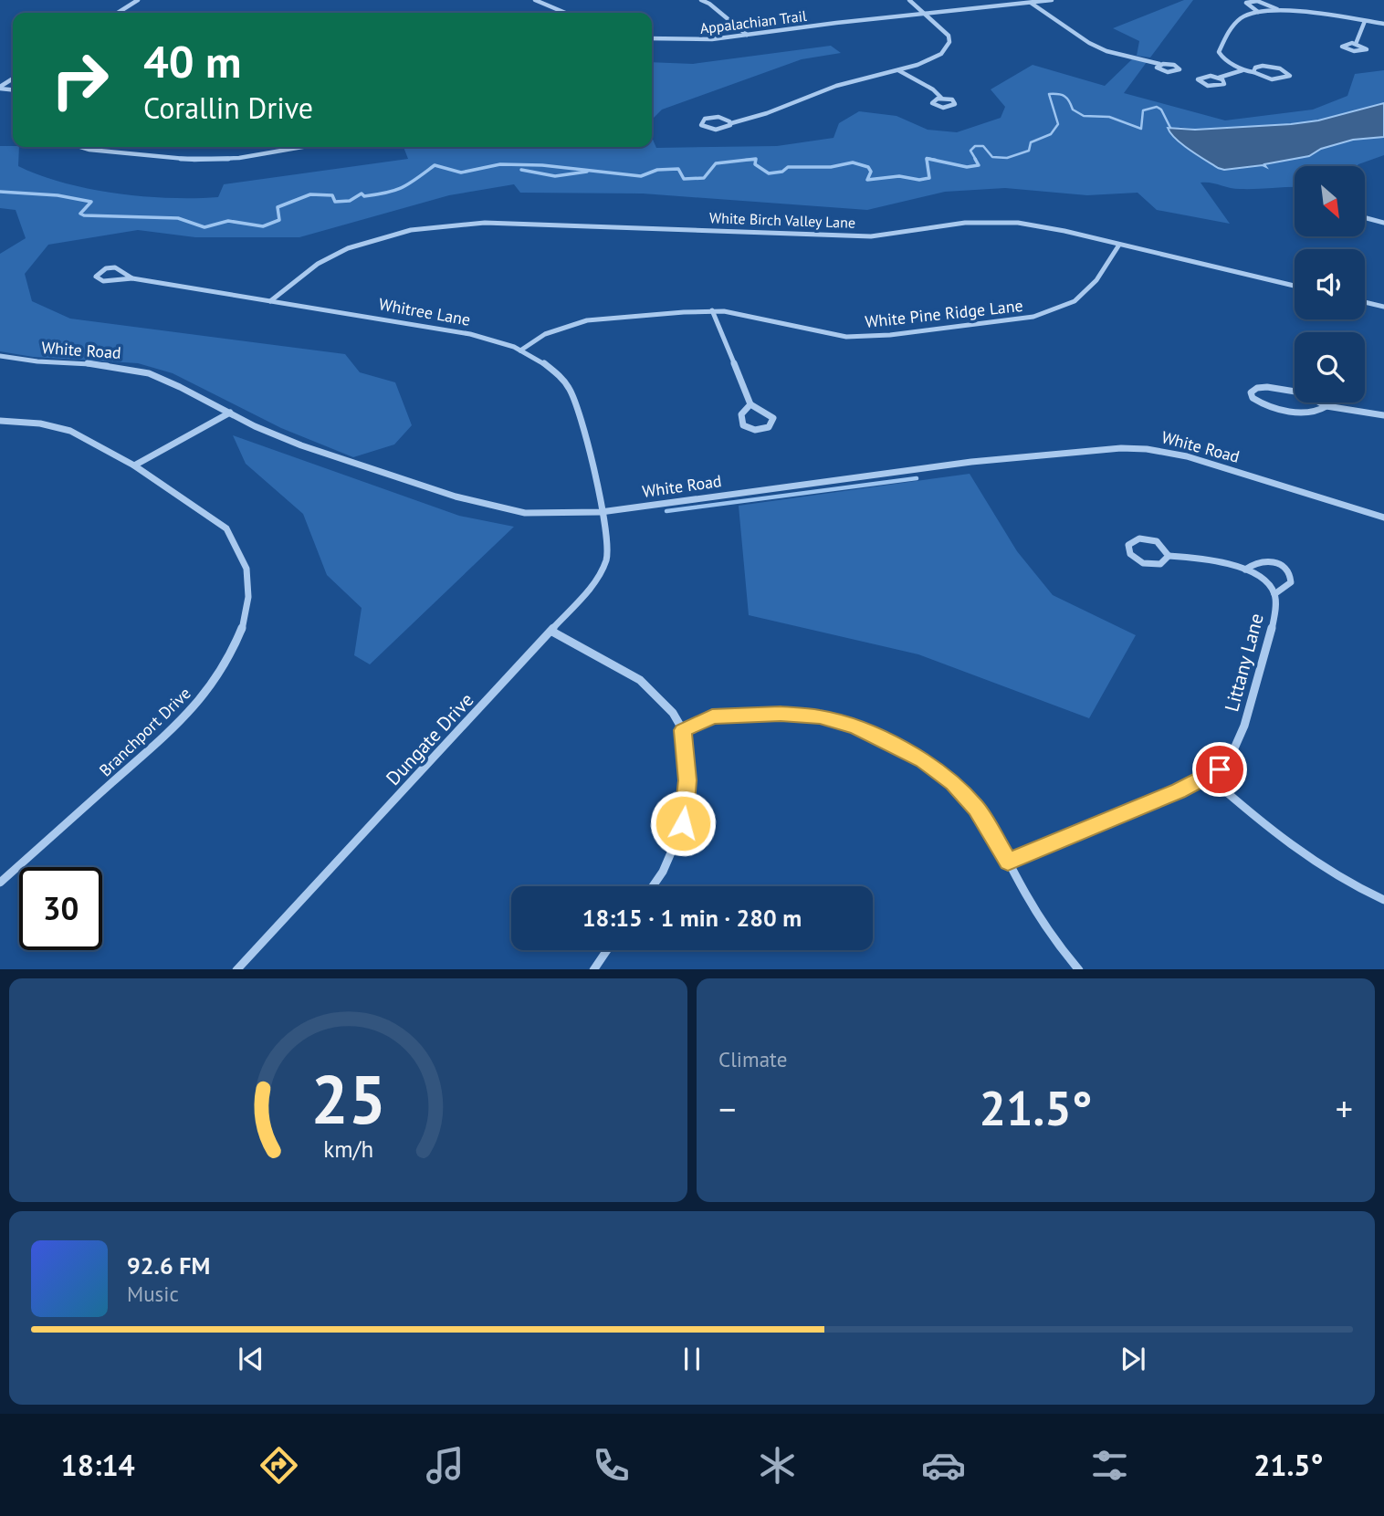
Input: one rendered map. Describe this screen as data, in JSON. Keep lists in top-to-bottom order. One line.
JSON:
{"streets":{"street":["Appalachian Trail","White Birch Valley Lane","Whitree Lane","White Pine Ridge Lane","White Road","Littany Lane","Branchport Drive","Dungate Drive"]},"crossings":[["White Birch Valley Lane","Whitree Lane"],["White Birch Valley Lane","White Pine Ridge Lane"],["Whitree Lane","White Pine Ridge Lane"],["Whitree Lane","White Road"],["Whitree Lane","Dungate Drive"],["White Road","Dungate Drive"]],"north":"bottom right","page":{"turn":["40 m","Corallin Drive"],"limit":"30","trip":"18:15 · 1 min · 280 m","tile":"Climate","heat":["−","21.5°","+"],"song":["92.6 FM","Music"],"tabs":["18:14","21.5°"],"gauge":["25","km/h"]}}
